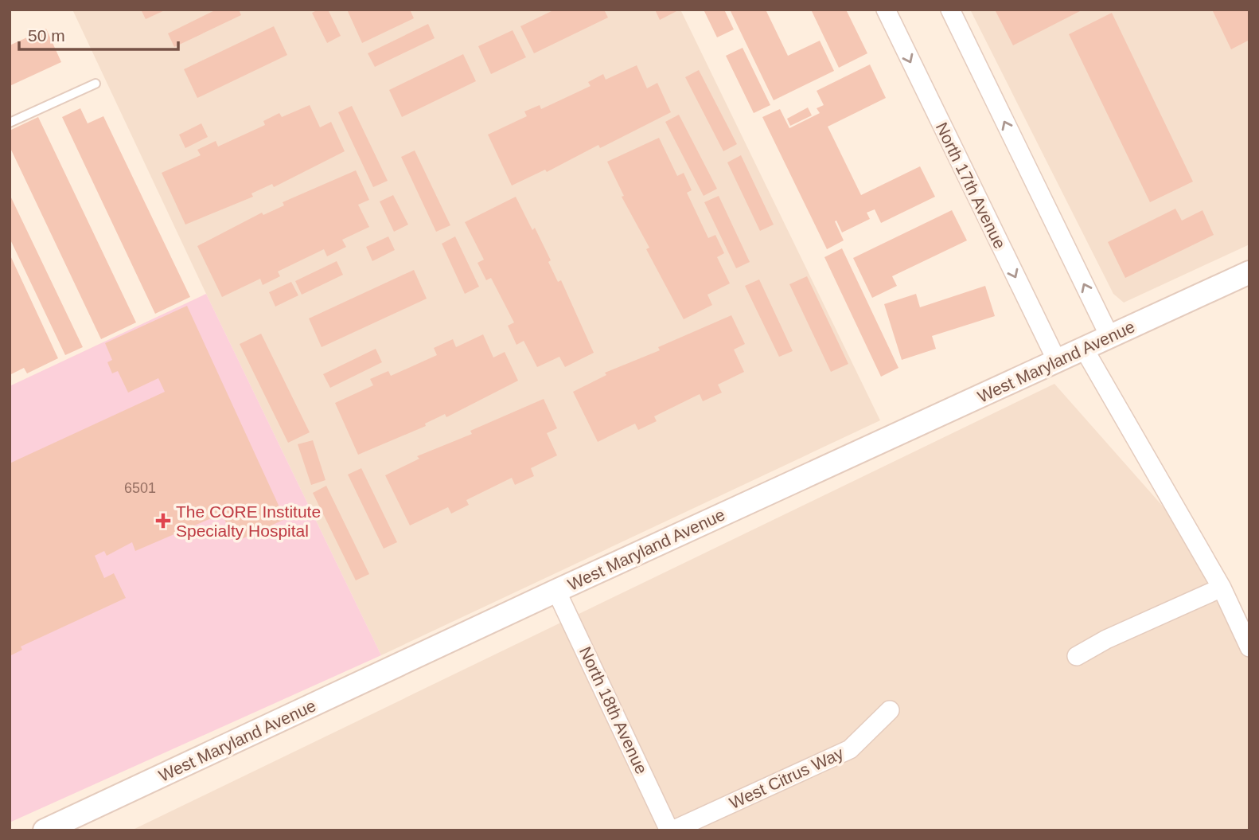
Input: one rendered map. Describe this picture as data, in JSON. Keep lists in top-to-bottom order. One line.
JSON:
{"streets":{"street":["North 17th Avenue","West Maryland Avenue","North 18th Avenue","West Citrus Way"]},"crossings":[["North 17th Avenue","West Maryland Avenue"],["West Maryland Avenue","North 18th Avenue"],["North 18th Avenue","West Citrus Way"]],"places":{"health":["The CORE Institute Specialty Hospital"]},"house_numbers":["6501"],"scale_bar":"50 m"}
